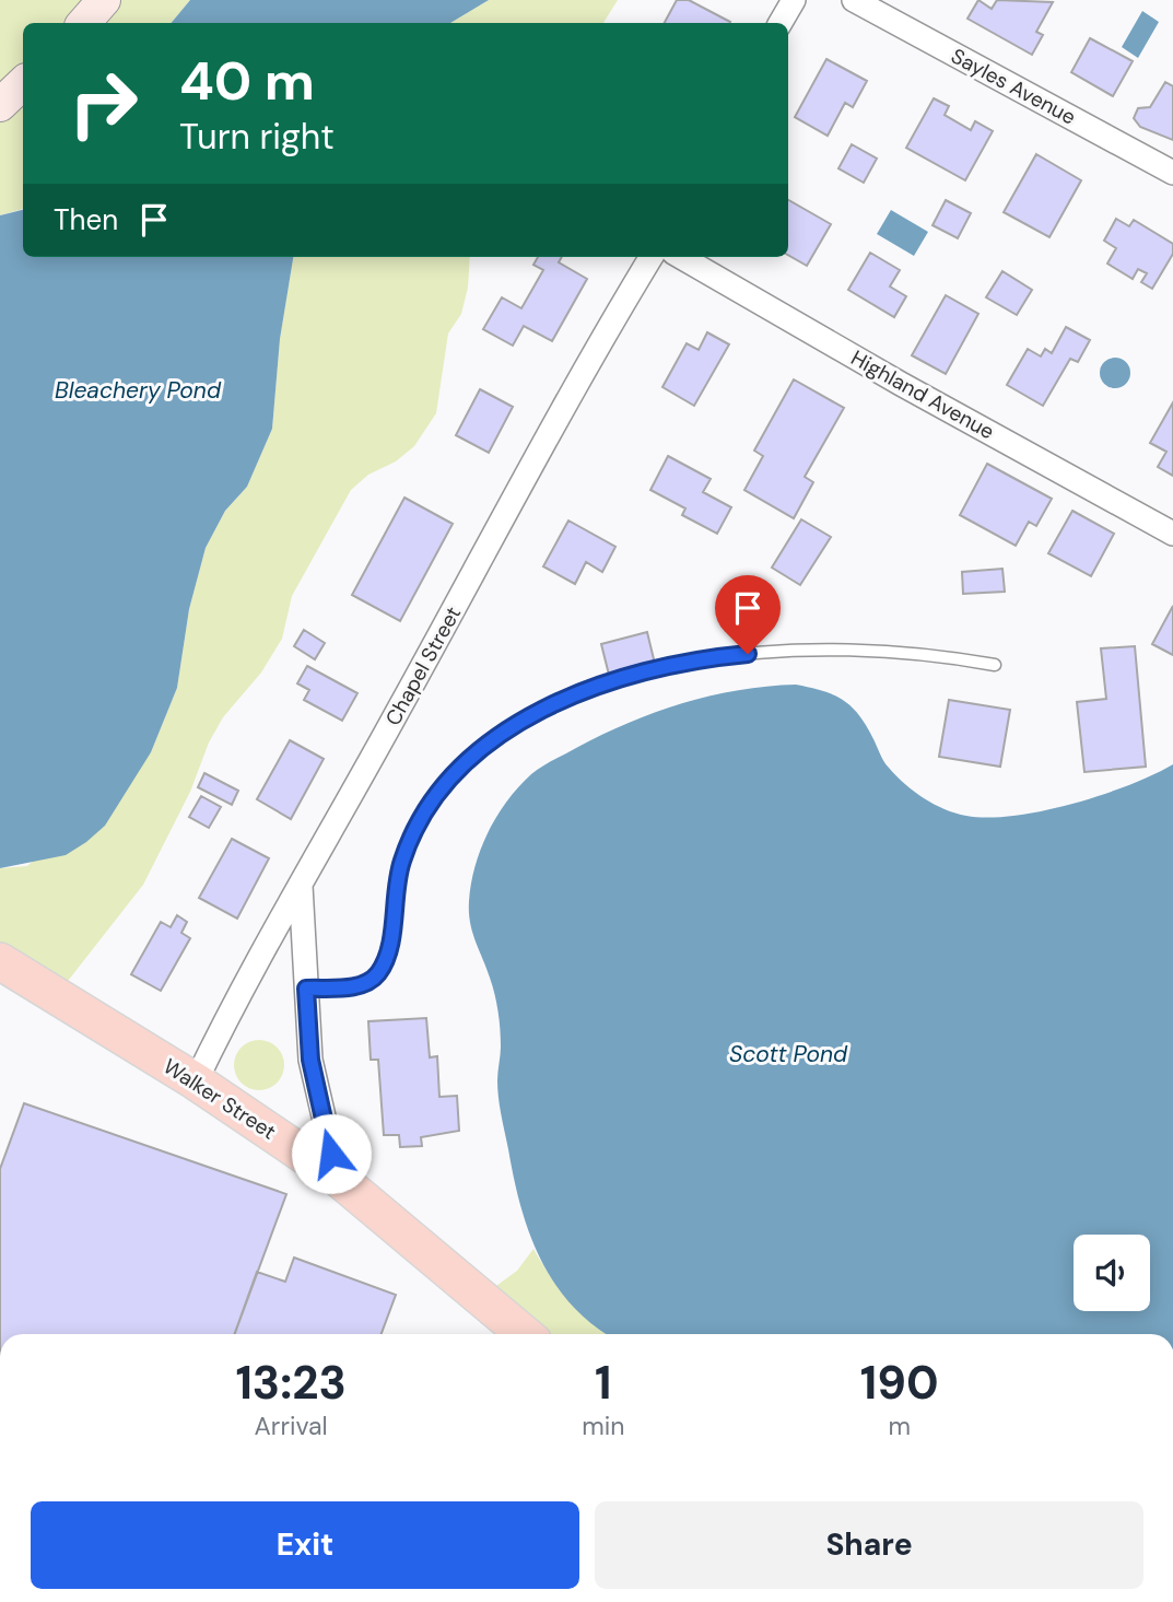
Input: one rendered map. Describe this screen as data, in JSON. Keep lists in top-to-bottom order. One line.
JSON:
{"streets":{"main road":["Walker Street"],"street":["Sayles Avenue","Highland Avenue","Chapel Street"]},"crossings":[["Chapel Street","Walker Street"]],"water":["Bleachery Pond","Scott Pond"],"page":{"turn":["40 m","Turn right"],"then":"Then","eta":["13:23","Arrival","1","min","190","m"],"buttons":["Exit","Share"]}}
